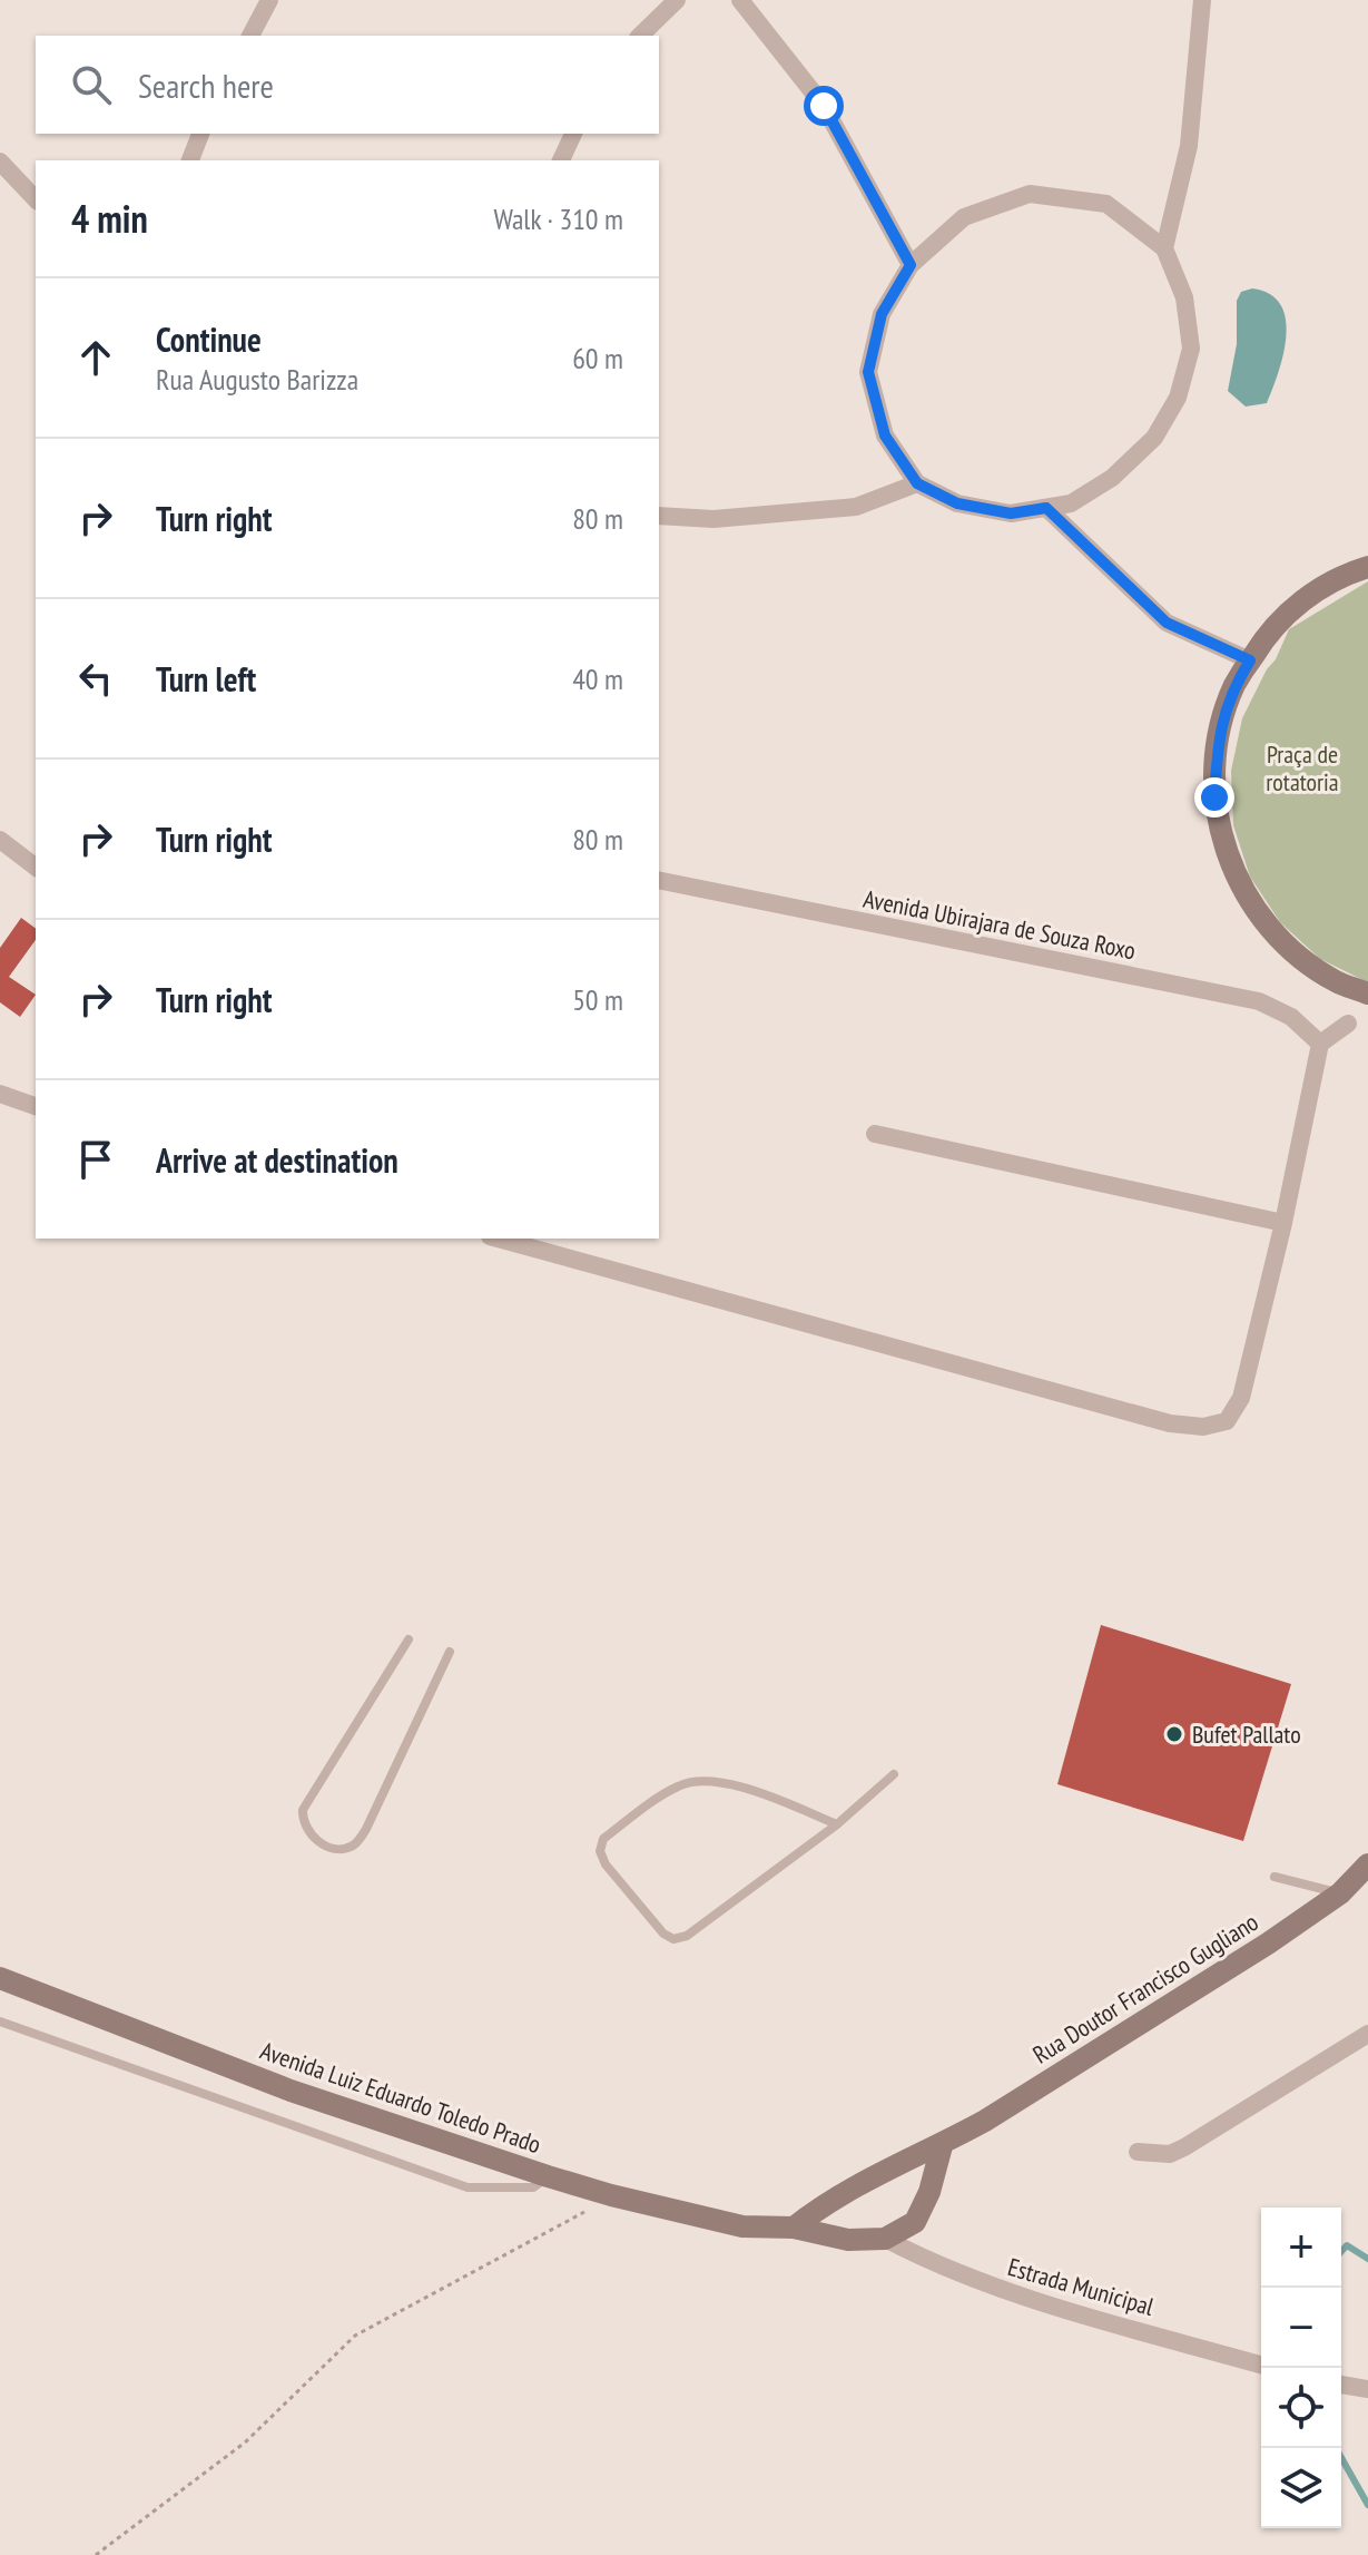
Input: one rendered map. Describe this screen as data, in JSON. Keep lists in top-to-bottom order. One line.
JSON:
{"streets":{"main road":["Rua Doutor Francisco Gugliano","Avenida Luiz Eduardo Toledo Prado"],"street":["Avenida Ubirajara de Souza Roxo","Estrada Municipal"]},"crossings":[["Avenida Luiz Eduardo Toledo Prado","Estrada Municipal"]],"parks":["Praça de rotatoria"],"places":["Bufet Pallato"],"page":{"search":"Search here","heading":["4 min","Walk · 310 m"],"list":[["Continue","Rua Augusto Barizza","60 m"],["Turn right","80 m"],["Turn left","40 m"],["Turn right","80 m"],["Turn right","50 m"],"Arrive at destination"],"map_buttons":["+","−"]}}
